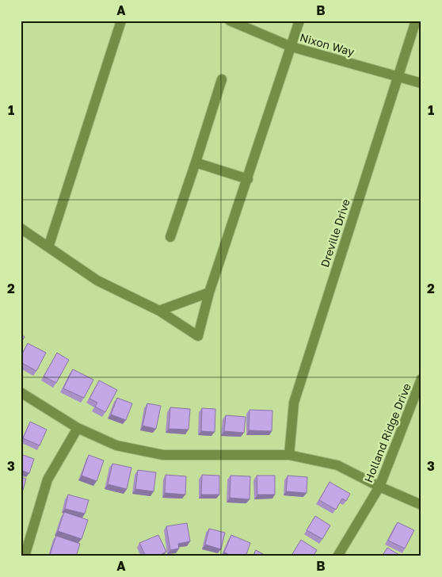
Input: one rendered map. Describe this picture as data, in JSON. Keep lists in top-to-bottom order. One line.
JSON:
{"streets":{"street":["Nixon Way","Dreville Drive","Holland Ridge Drive"]},"crossings":[["Nixon Way","Dreville Drive"]],"grid":{"columns":["A","B"],"rows":["1","2","3"]}}
